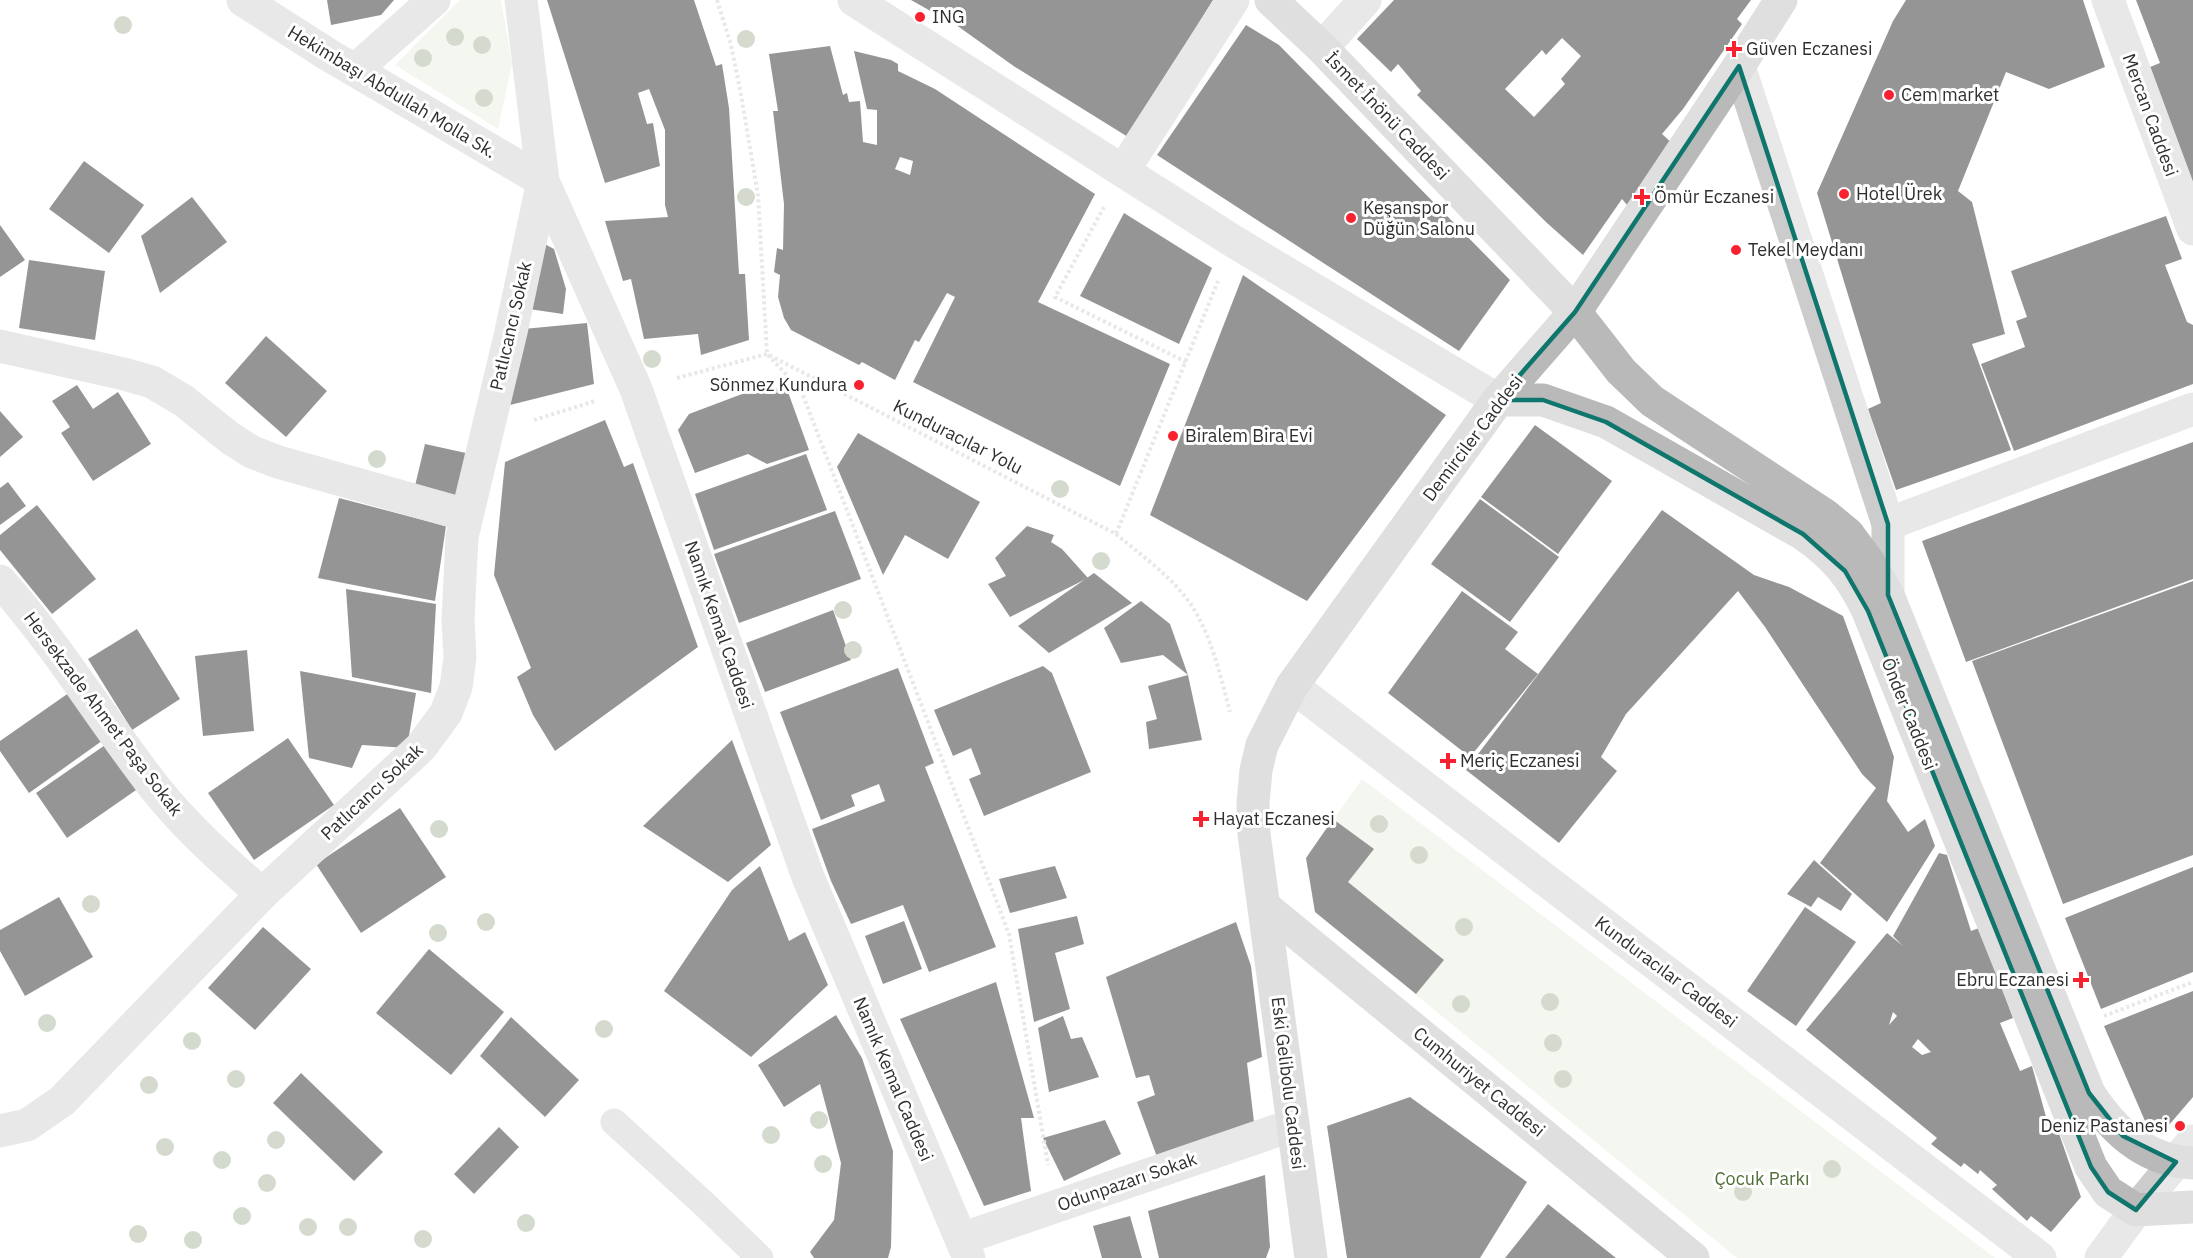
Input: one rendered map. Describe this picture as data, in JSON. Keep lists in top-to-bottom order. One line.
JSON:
{"streets":{"main road":["İsmet İnönü Caddesi","Demirciler Caddesi","Önder Caddesi","Cumhuriyet Caddesi","Eski Gelibolu Caddesi"],"street":["Hekimbaşı Abdullah Molla Sk.","Mercan Caddesi","Patlıcancı Sokak","Namık Kemal Caddesi","Hersekzade Ahmet Paşa Sokak","Kunduracılar Caddesi","Odunpazarı Sokak"],"path":["Kunduracılar Yolu"]},"crossings":[["Hekimbaşı Abdullah Molla Sk.","Patlıcancı Sokak"],["Hekimbaşı Abdullah Molla Sk.","Namık Kemal Caddesi"],["İsmet İnönü Caddesi","Demirciler Caddesi"],["İsmet İnönü Caddesi","Önder Caddesi"],["Patlıcancı Sokak","Namık Kemal Caddesi"],["Patlıcancı Sokak","Hersekzade Ahmet Paşa Sokak"],["Demirciler Caddesi","Önder Caddesi"],["Demirciler Caddesi","Kunduracılar Caddesi"],["Demirciler Caddesi","Cumhuriyet Caddesi"],["Demirciler Caddesi","Eski Gelibolu Caddesi"],["Namık Kemal Caddesi","Odunpazarı Sokak"],["Cumhuriyet Caddesi","Eski Gelibolu Caddesi"],["Eski Gelibolu Caddesi","Odunpazarı Sokak"]],"parks":["Çocuk Parkı"],"places":{"other":["ING","Cem market","Hotel Ürek","Keşanspor Düğün Salonu","Tekel Meydanı","Sönmez Kundura","Biralem Bira Evi","Deniz Pastanesi"],"health":["Güven Eczanesi","Ömür Eczanesi","Meriç Eczanesi","Hayat Eczanesi","Ebru Eczanesi"]}}
